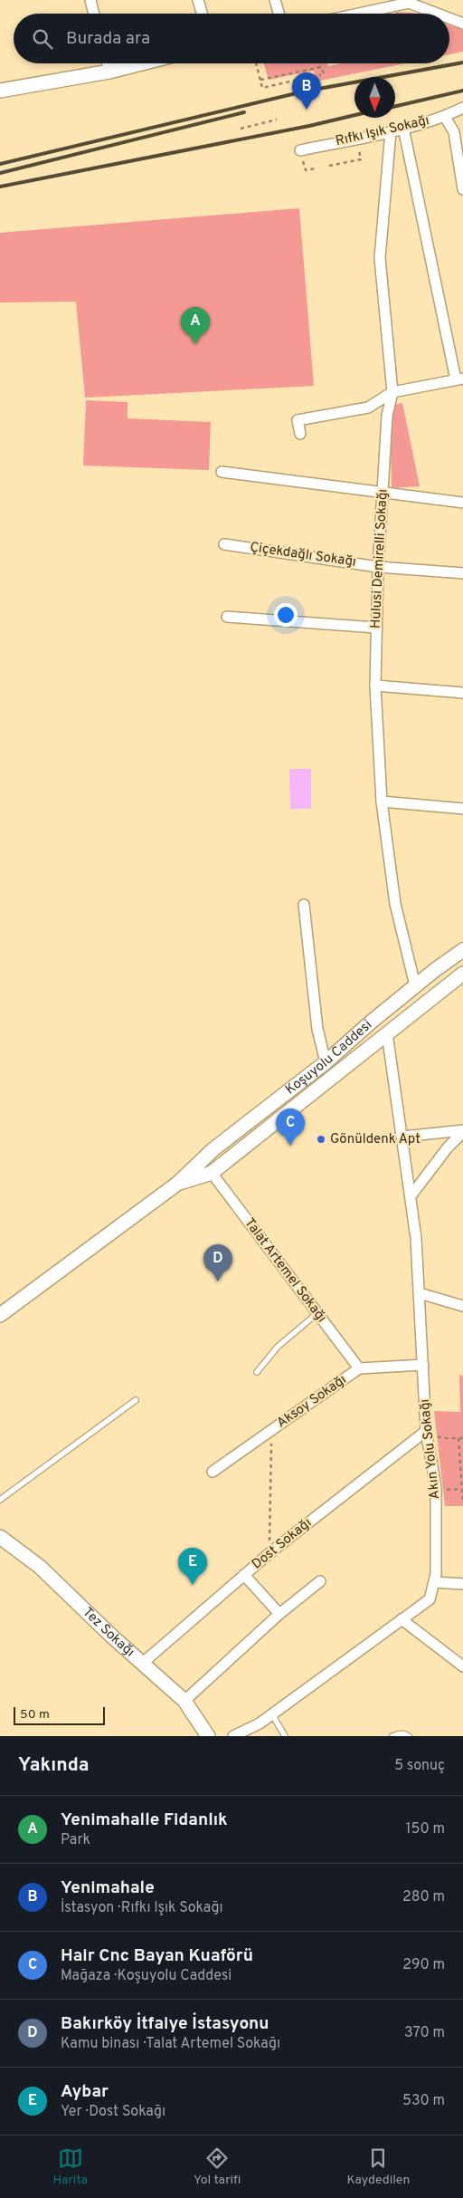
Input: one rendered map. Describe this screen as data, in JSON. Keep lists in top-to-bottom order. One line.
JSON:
{"streets":{"street":["Rıfkı Işık Sokağı","Çiçekdağlı Sokağı","Hulusi Demirelli Sokağı","Koşuyolu Caddesi","Talat Artemel Sokağı","Aksoy Sokağı","Akın Yolu Sokağı","Dost Sokağı","Tez Sokağı"]},"crossings":[["Rıfkı Işık Sokağı","Hulusi Demirelli Sokağı"],["Çiçekdağlı Sokağı","Hulusi Demirelli Sokağı"],["Hulusi Demirelli Sokağı","Koşuyolu Caddesi"],["Koşuyolu Caddesi","Talat Artemel Sokağı"],["Koşuyolu Caddesi","Akın Yolu Sokağı"],["Talat Artemel Sokağı","Aksoy Sokağı"],["Aksoy Sokağı","Akın Yolu Sokağı"],["Akın Yolu Sokağı","Dost Sokağı"],["Dost Sokağı","Tez Sokağı"]],"places":["Gönüldenk Apt"],"scale_bar":"50 m","north":"bottom","page":{"search":"Burada ara","pins":["B","A","C","D","E"],"scale":"50 m","heading":["Yakında","5 sonuç"],"list":[{"mark":"A","name":"Yenimahalle Fidanlık","note":"Park","value":"150 m"},{"mark":"B","name":"Yenimahale","note":"İstasyon · Rıfkı Işık Sokağı","value":"280 m"},{"mark":"C","name":"Hair Cnc Bayan Kuaförü","note":"Mağaza · Koşuyolu Caddesi","value":"290 m"},{"mark":"D","name":"Bakırköy İtfaiye İstasyonu","note":"Kamu binası · Talat Artemel Sokağı","value":"370 m"},{"mark":"E","name":"Aybar","note":"Yer · Dost Sokağı","value":"530 m"}],"nav":["Harita","Yol tarifi","Kaydedilen"]}}
